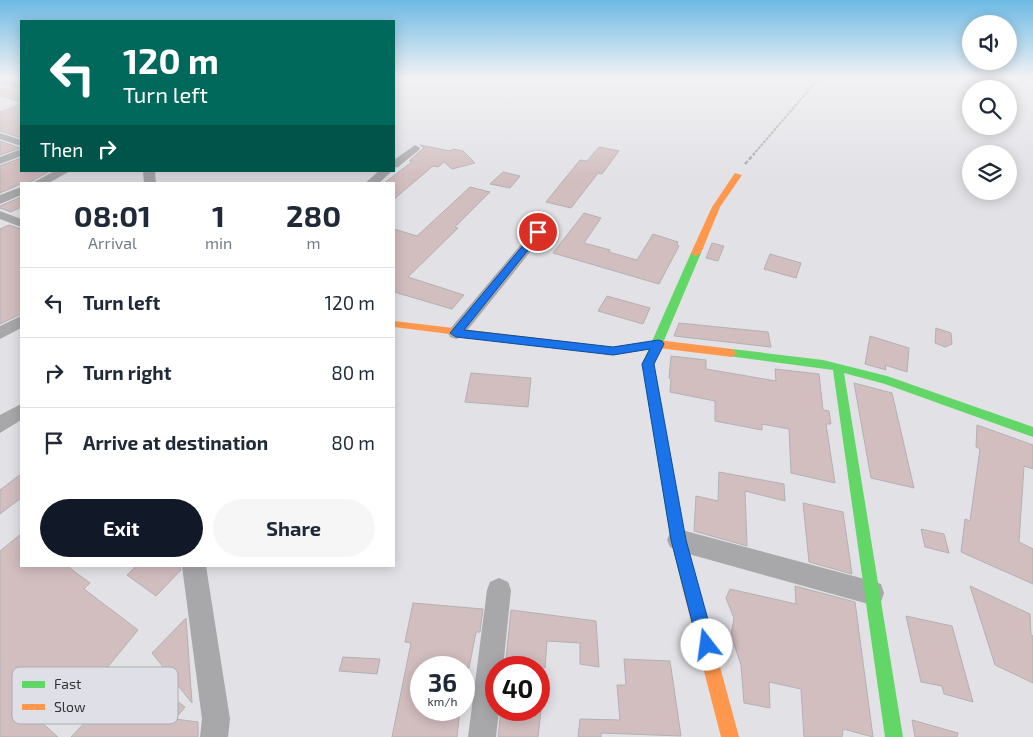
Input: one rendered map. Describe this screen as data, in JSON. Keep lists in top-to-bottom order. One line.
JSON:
{"legend":["Fast","Slow"],"page":{"turn":["120 m","Turn left"],"then":"Then","eta":["08:01","Arrival","1","min","280","m"],"list":[{"name":"Turn left","value":"120 m"},{"name":"Turn right","value":"80 m"},{"name":"Arrive at destination","value":"80 m"}],"buttons":["Exit","Share"],"speed":"36 km/h","limit":"40"}}
